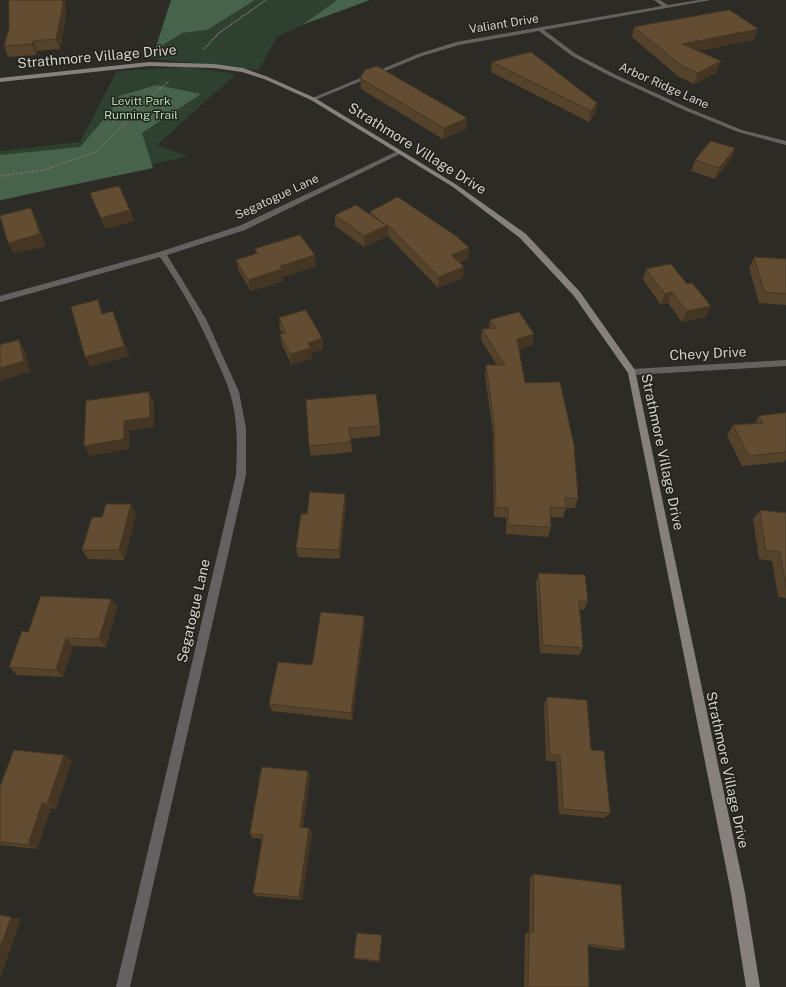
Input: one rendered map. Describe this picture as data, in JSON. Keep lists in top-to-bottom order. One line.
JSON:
{"streets":{"street":["Valiant Drive","Strathmore Village Drive","Arbor Ridge Lane","Segatogue Lane","Chevy Drive"]},"crossings":[["Valiant Drive","Strathmore Village Drive"],["Valiant Drive","Arbor Ridge Lane"],["Strathmore Village Drive","Segatogue Lane"],["Strathmore Village Drive","Chevy Drive"]],"parks":["Levitt Park Running Trail"]}
